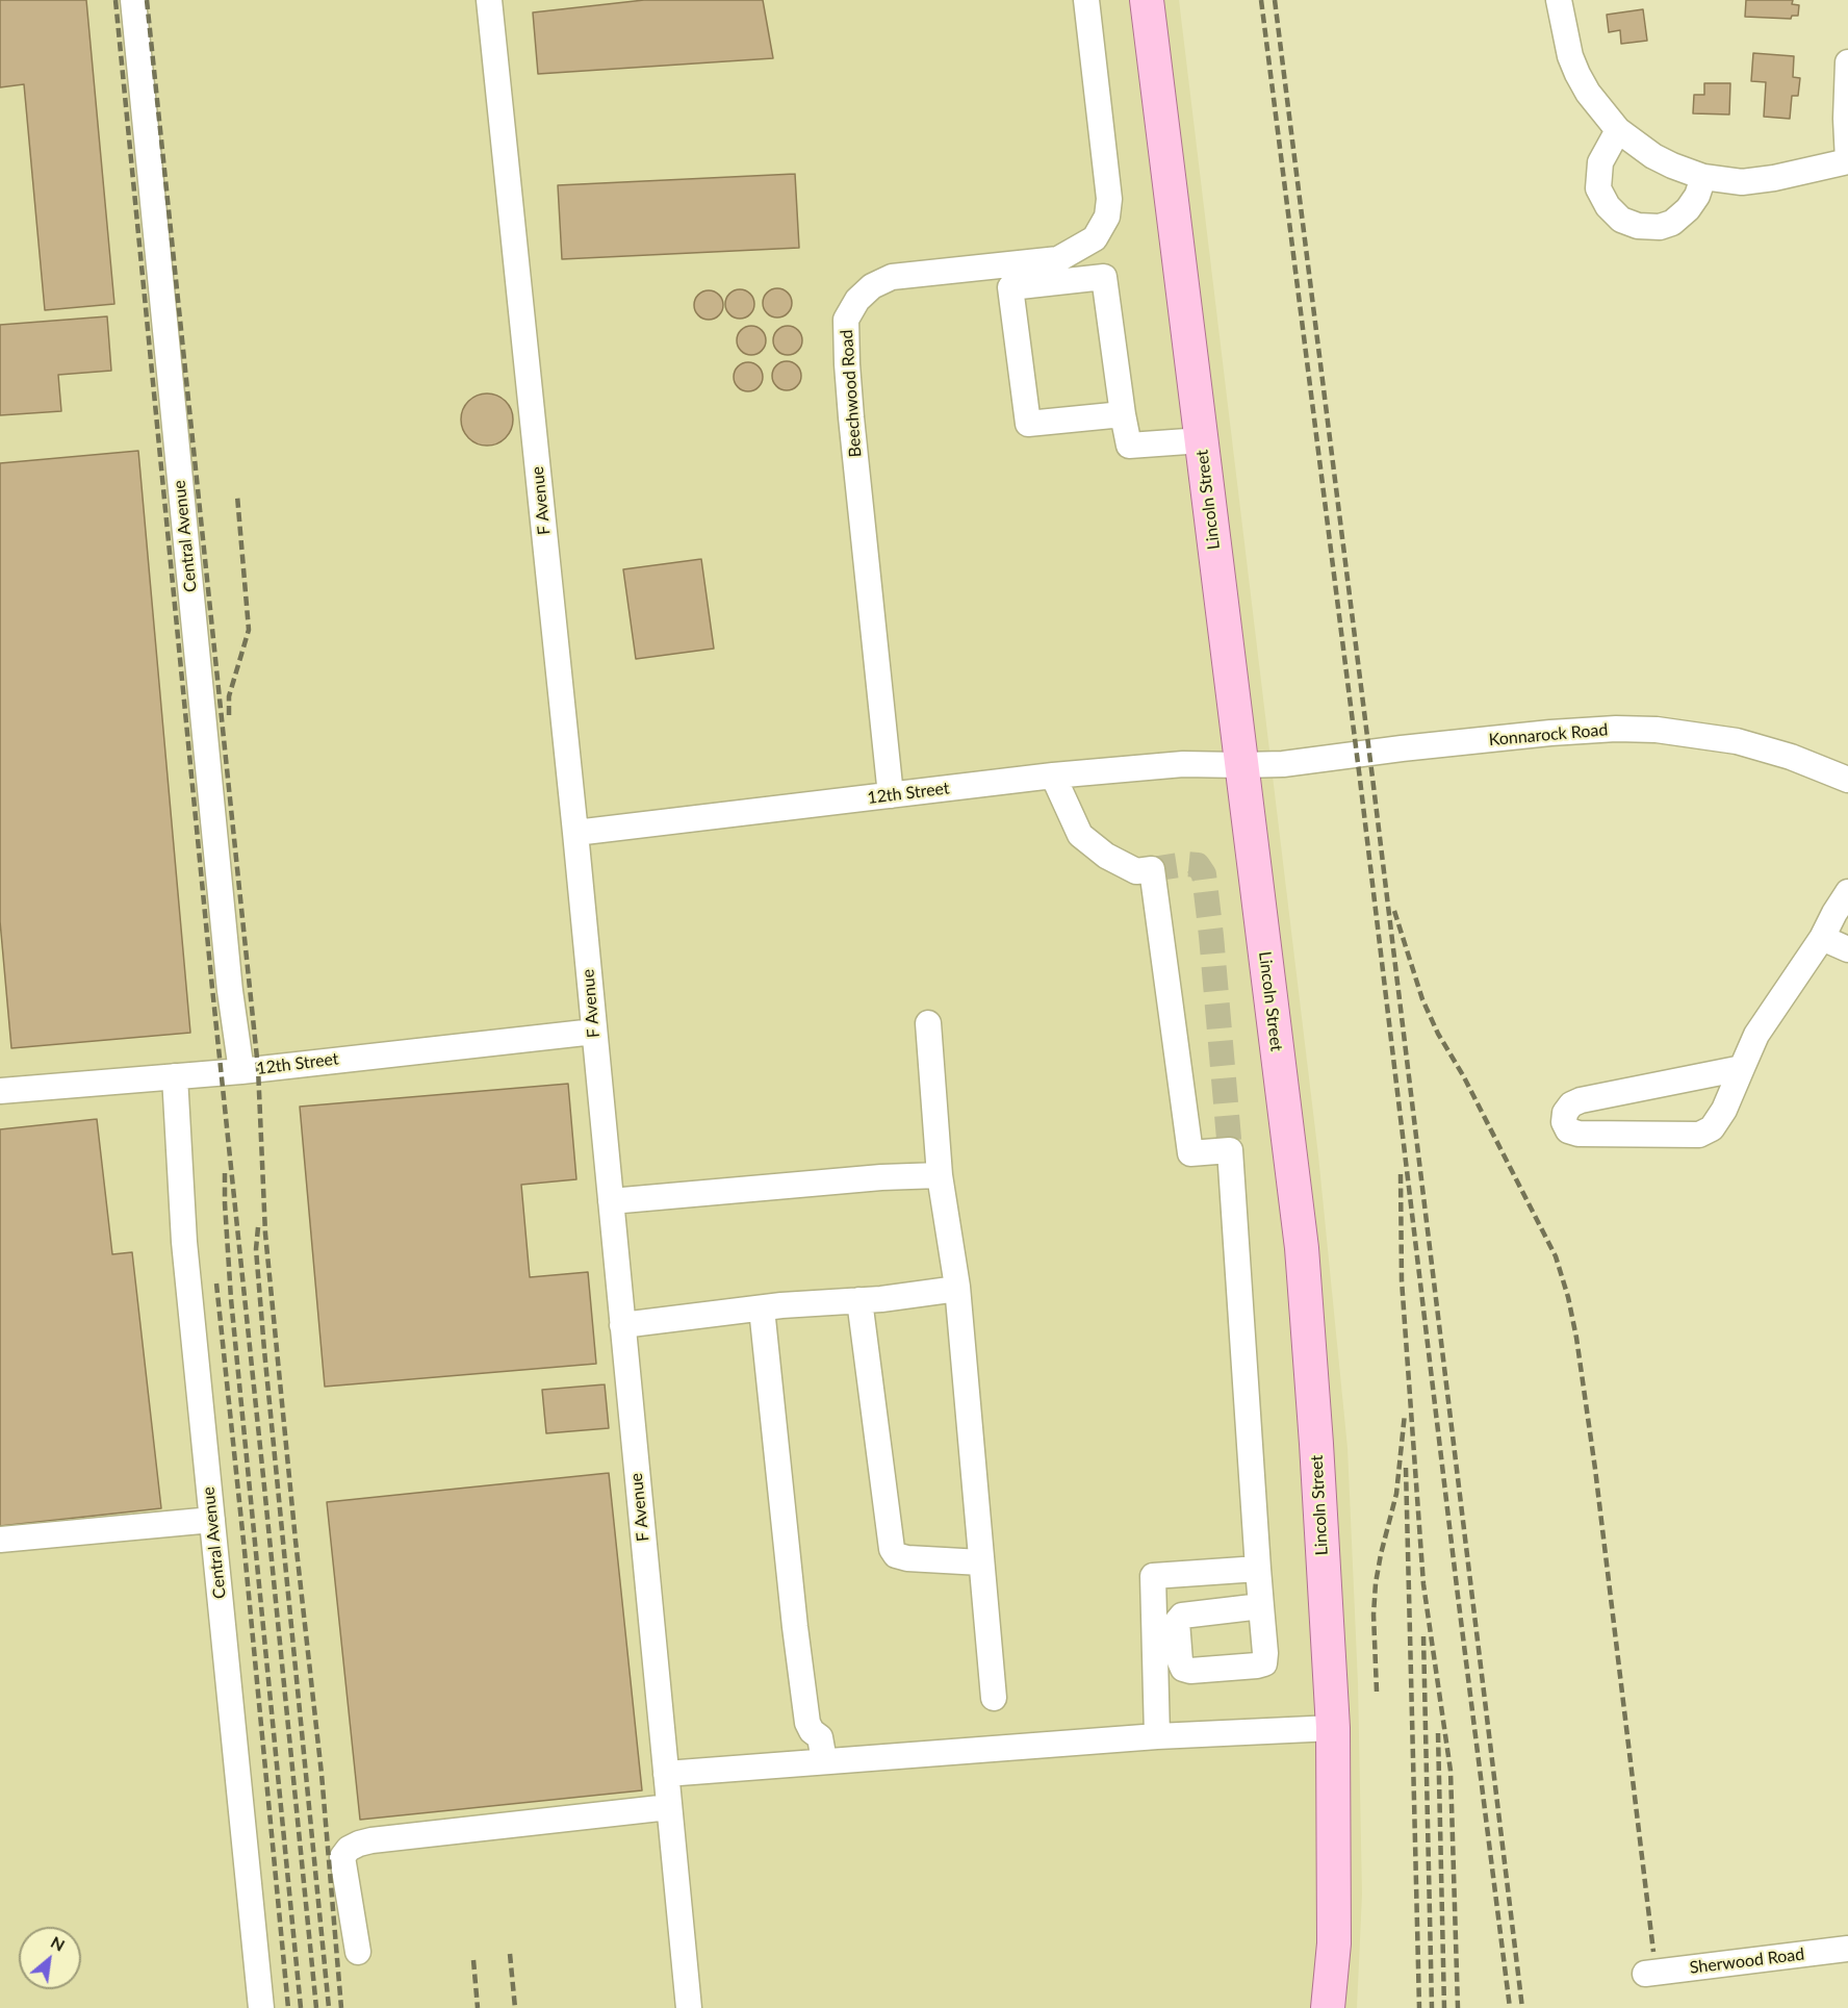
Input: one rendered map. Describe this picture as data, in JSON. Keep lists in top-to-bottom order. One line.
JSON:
{"streets":{"main road":["Lincoln Street"],"street":["Beechwood Road","F Avenue","Central Avenue","Konnarock Road","12th Street","Sherwood Road"]},"crossings":[["Beechwood Road","12th Street"],["Lincoln Street","Konnarock Road"],["Lincoln Street","12th Street"],["F Avenue","12th Street"],["Central Avenue","12th Street"],["Konnarock Road","12th Street"]],"north":"top right"}
